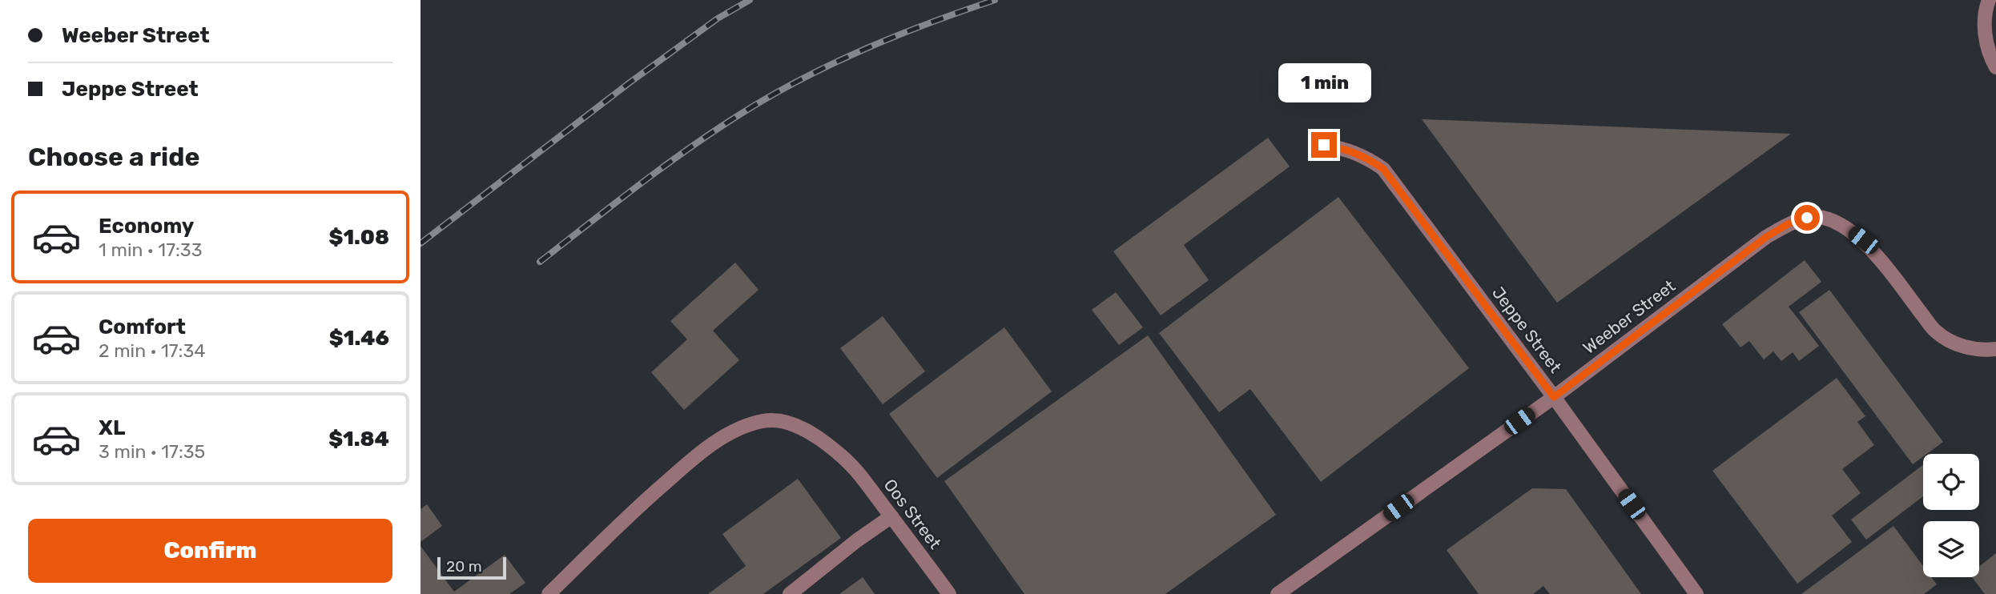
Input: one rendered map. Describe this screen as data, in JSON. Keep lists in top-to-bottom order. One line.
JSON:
{"streets":{"street":["Weeber Street","Jeppe Street","Oos Street"]},"crossings":[["Weeber Street","Jeppe Street"]],"scale_bar":"20 m","page":{"banner":["Weeber Street","Jeppe Street"],"bubble":"1 min","heading":"Choose a ride","list":[{"name":"Economy","note":"1 min · 17:33","value":"$1.08"},{"name":"Comfort","note":"2 min · 17:34","value":"$1.46"},{"name":"XL","note":"3 min · 17:35","value":"$1.84"}],"buttons":"Confirm","scale":"20 m"}}
